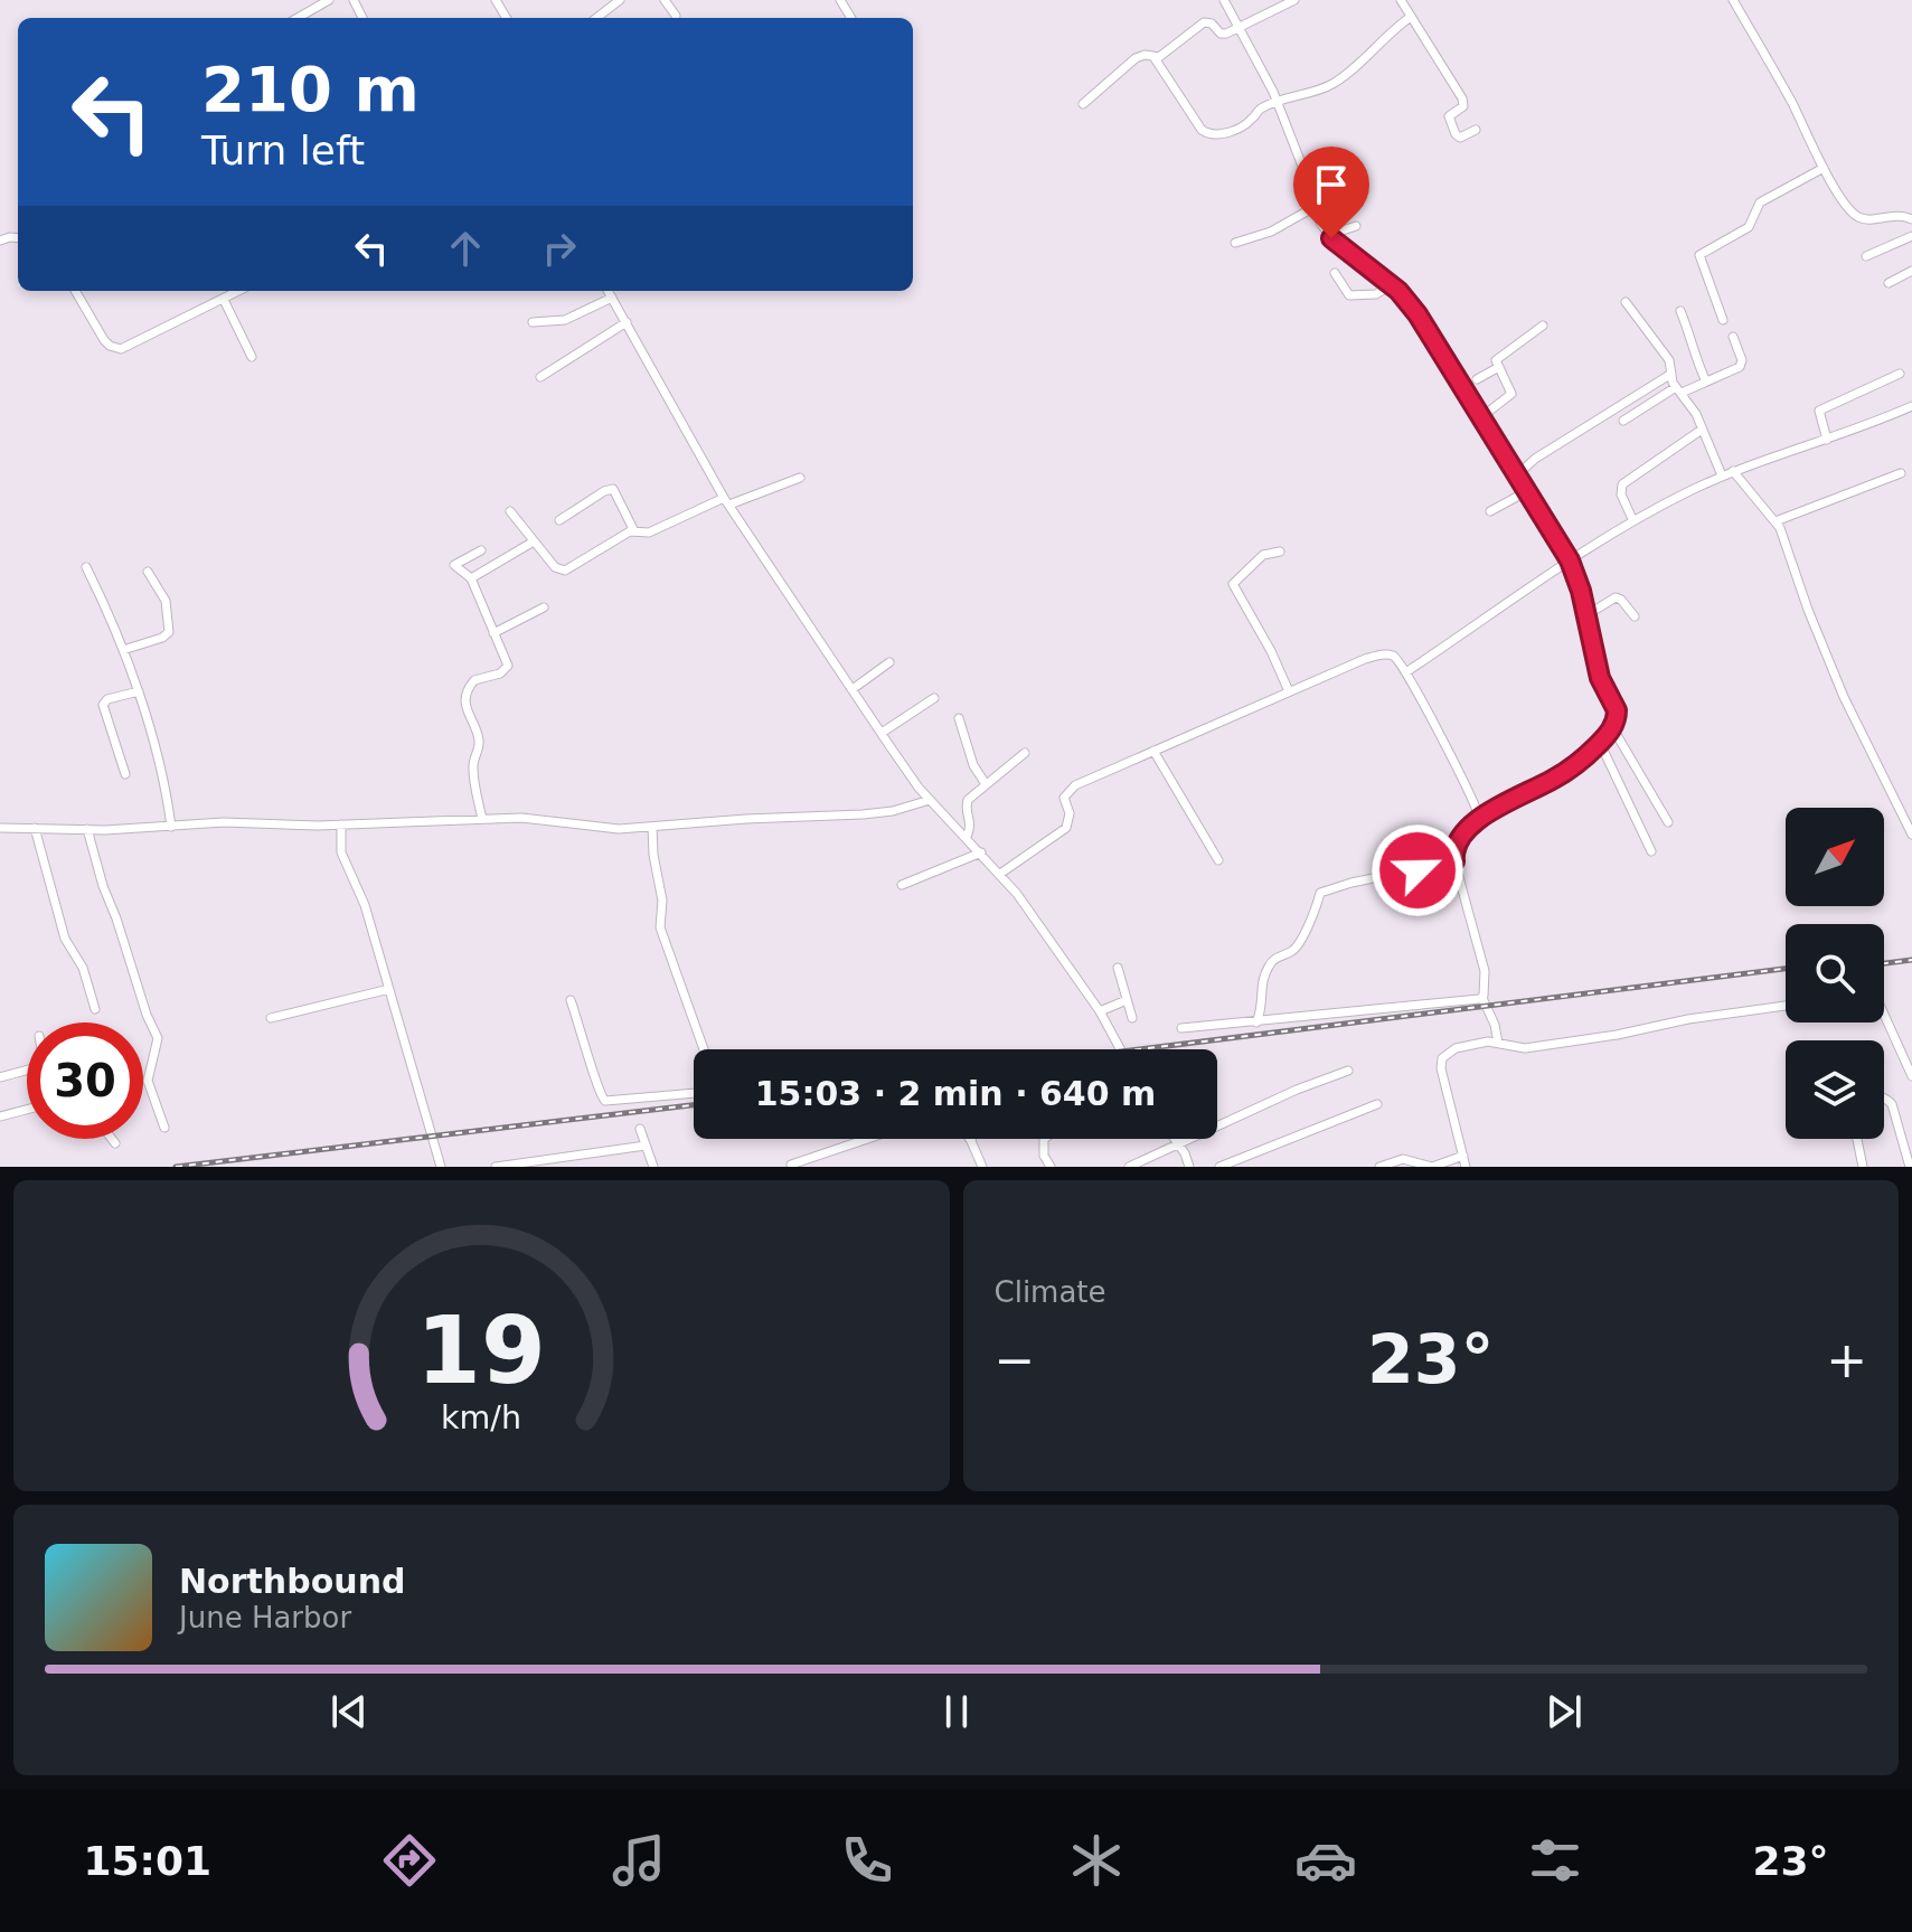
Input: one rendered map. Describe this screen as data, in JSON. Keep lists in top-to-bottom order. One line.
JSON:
{"north":"top right","page":{"turn":["210 m","Turn left"],"limit":"30","trip":"15:03 · 2 min · 640 m","tile":"Climate","heat":["−","23°","+"],"song":["Northbound","June Harbor"],"tabs":["15:01","23°"],"gauge":["19","km/h"]}}
